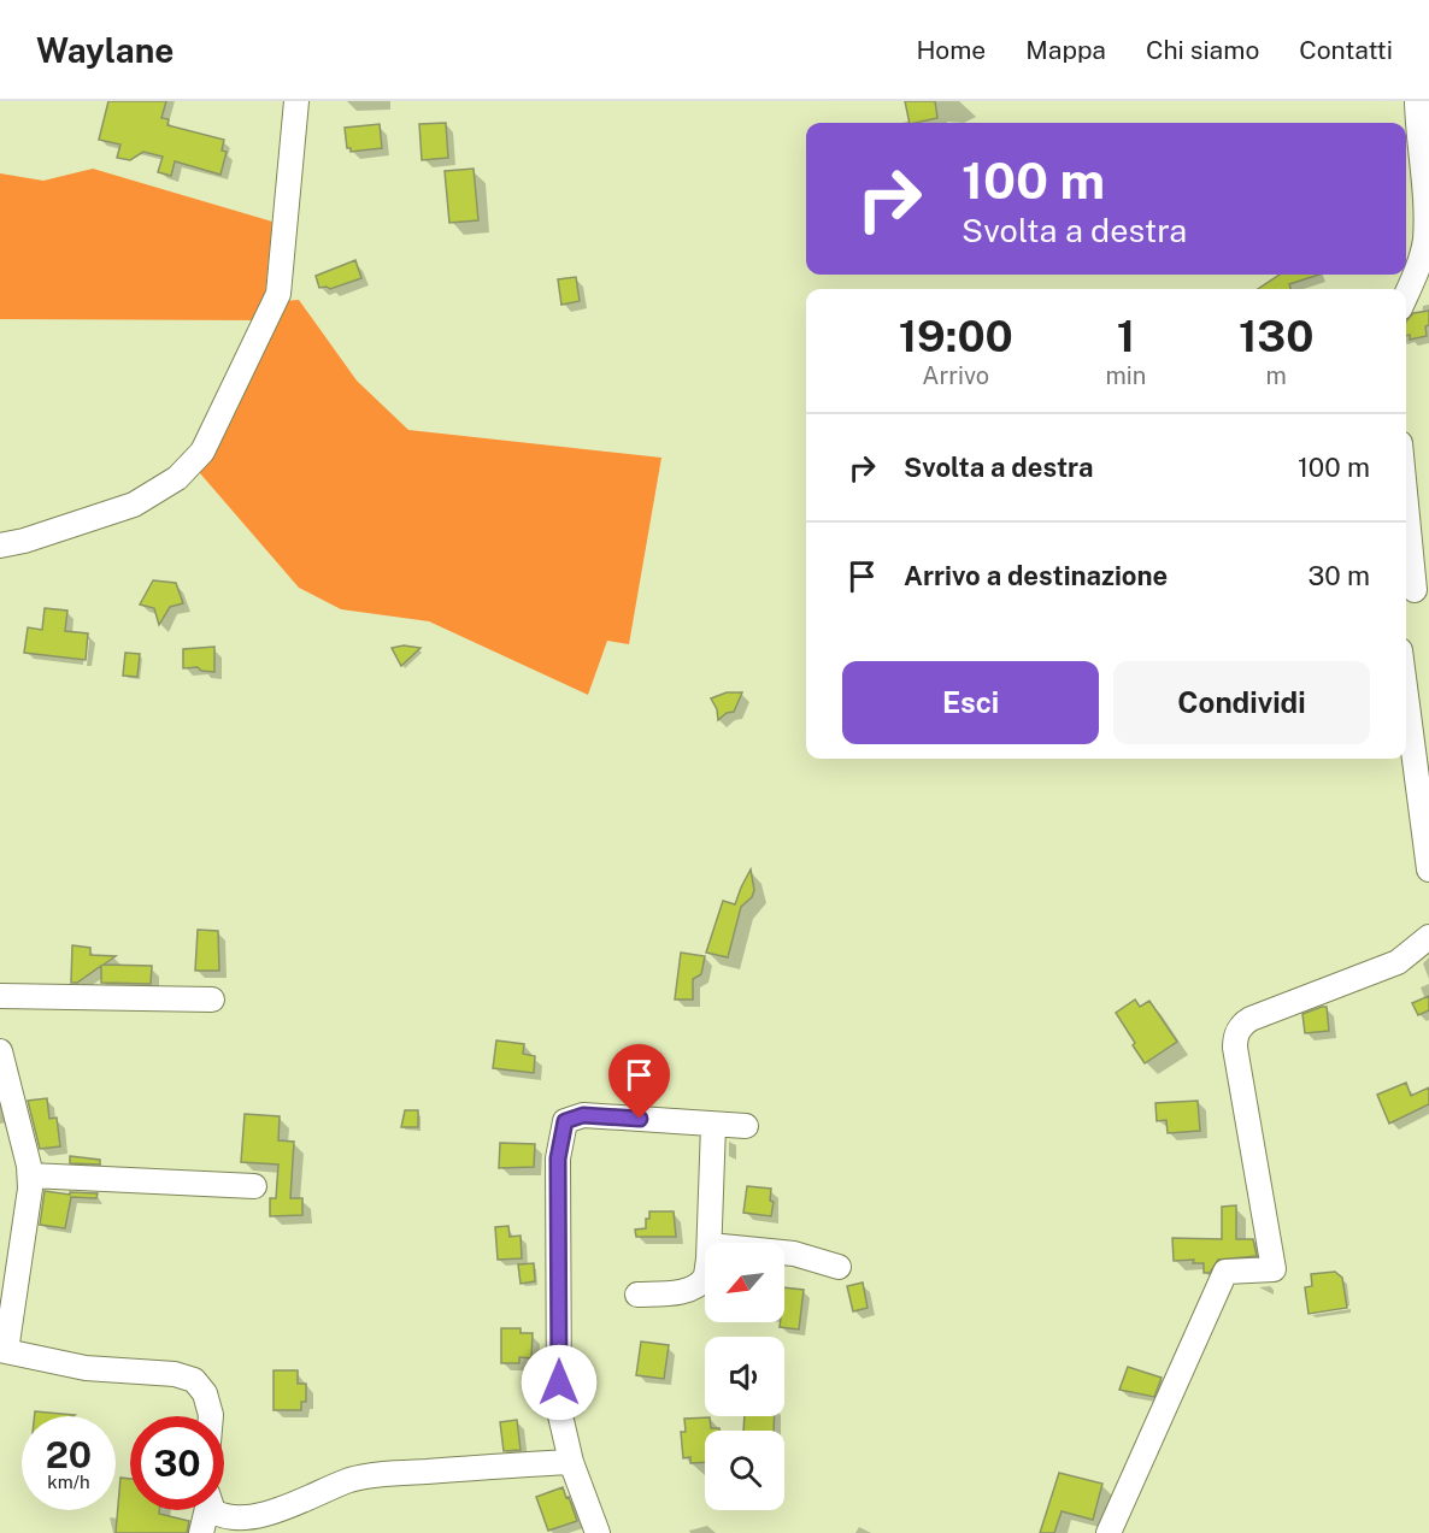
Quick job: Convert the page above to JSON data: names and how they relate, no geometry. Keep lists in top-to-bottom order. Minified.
{"north":"bottom left","page":{"header":"Waylane","nav":["Home","Mappa","Chi siamo","Contatti"],"turn":["100 m","Svolta a destra"],"eta":["19:00","Arrivo","1","min","130","m"],"list":[{"name":"Svolta a destra","value":"100 m"},{"name":"Arrivo a destinazione","value":"30 m"}],"buttons":["Esci","Condividi"],"speed":"20 km/h","limit":"30"}}
